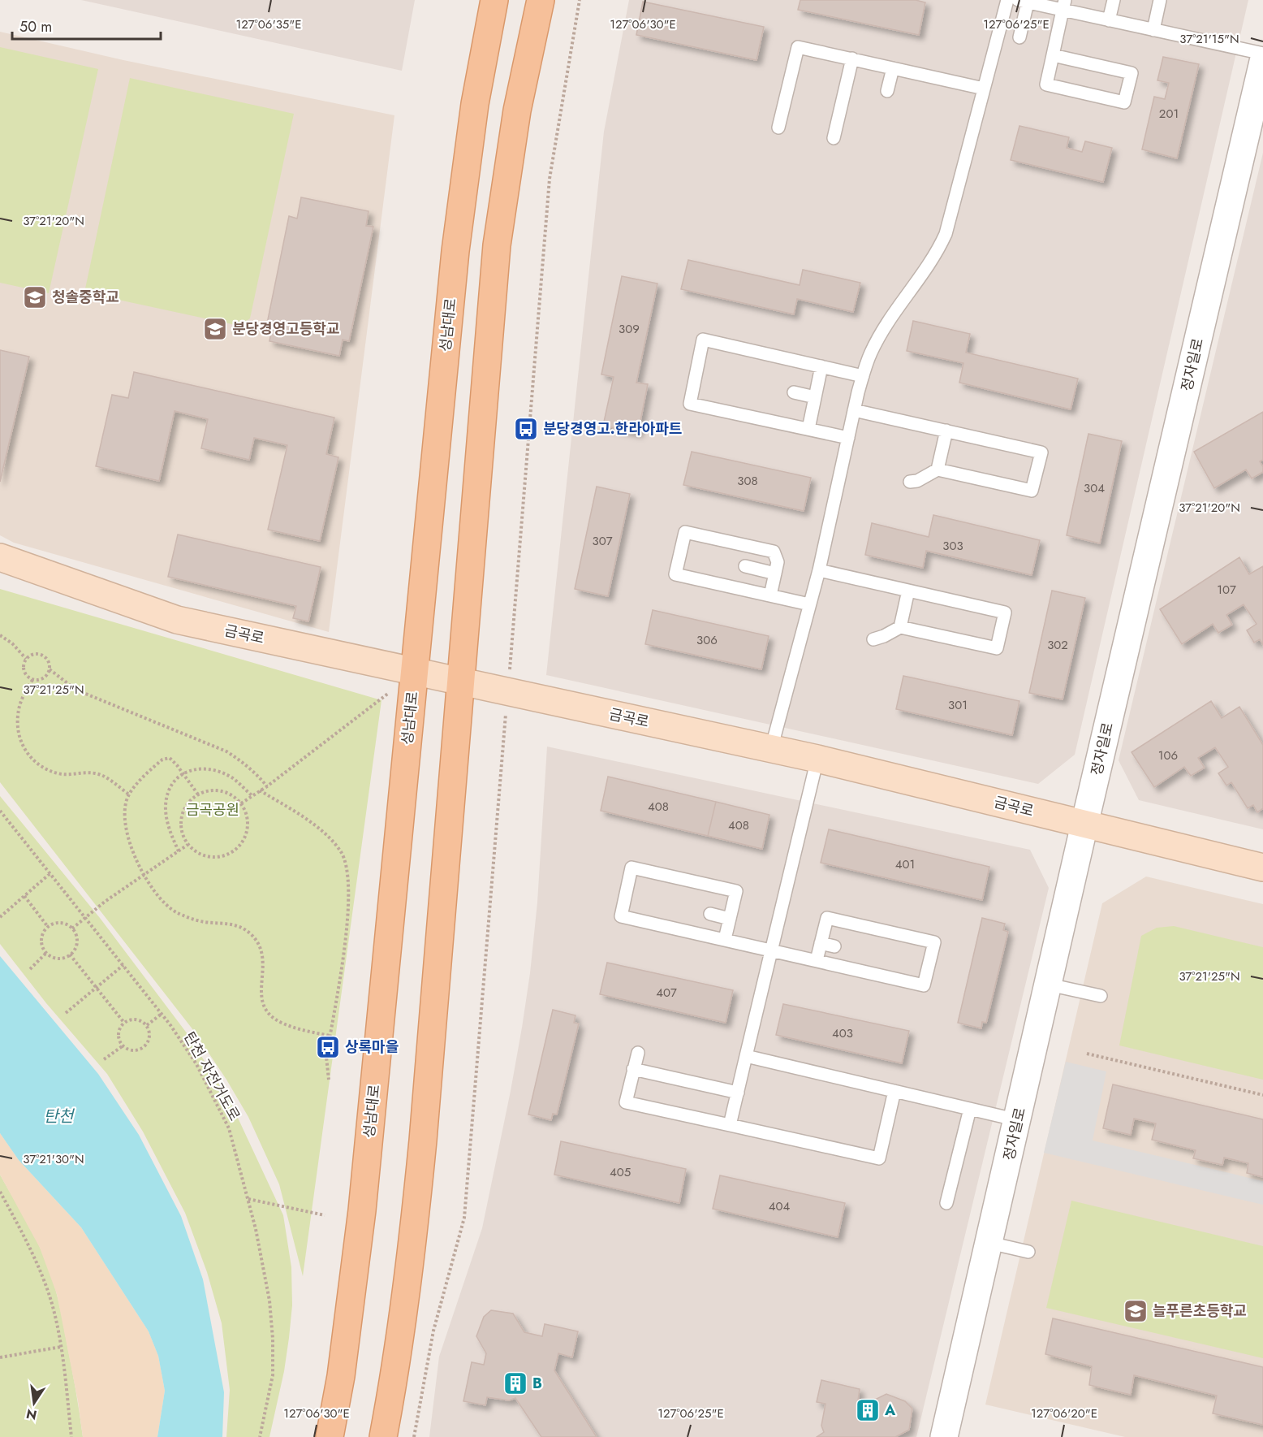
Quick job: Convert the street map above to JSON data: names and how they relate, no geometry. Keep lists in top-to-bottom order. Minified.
{"streets":{"main road":["성남대로","금곡로"],"street":["정자일로"],"path":["탄천 자전거도로"]},"crossings":[["성남대로","금곡로"],["정자일로","금곡로"]],"water":["탄천"],"parks":["금곡공원"],"places":{"school or university":["청솔중학교","분당경영고등학교","늘푸른초등학교"],"bus stop":["분당경영고.한라아파트","상록마을"],"building":["B","A"]},"house_numbers":["201","309","308","304","307","303","107","306","302","301","106","408","408","401","407","403","405","404"],"scale_bar":"50 m","north":"bottom","coordinates":["127°06'35\"E","127°06'30\"E","127°06'25\"E","37°21'15\"N","37°21'20\"N","37°21'25\"N","37°21'30\"N","127°06'20\"E"]}
